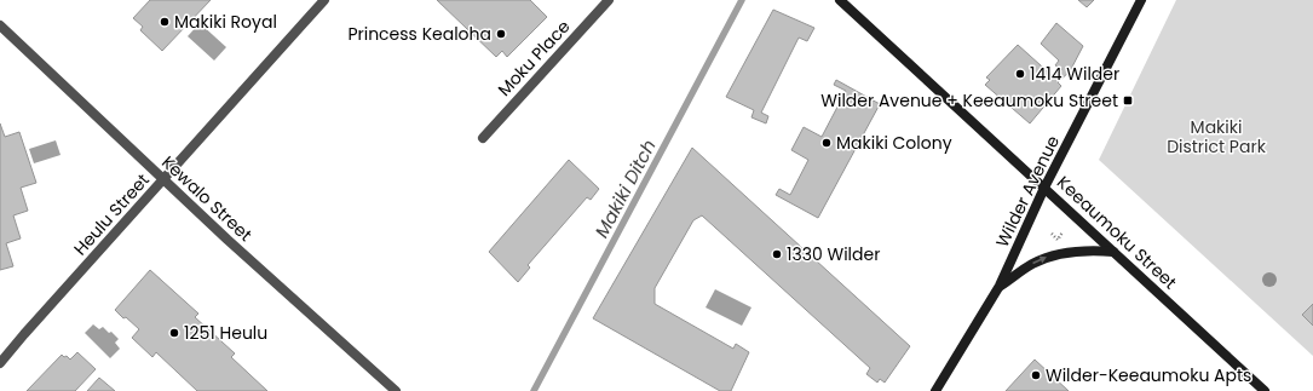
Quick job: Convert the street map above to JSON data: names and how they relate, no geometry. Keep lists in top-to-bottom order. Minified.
{"streets":{"main road":["Wilder Avenue","Keeaumoku Street"],"street":["Moku Place","Kewalo Street","Heulu Street"]},"crossings":[["Wilder Avenue","Keeaumoku Street"],["Kewalo Street","Heulu Street"]],"water":["Makiki Ditch"],"parks":["Makiki District Park"],"places":{"other":["Makiki Royal","Princess Kealoha","1414 Wilder","Makiki Colony","1330 Wilder","1251 Heulu","Wilder-Keeaumoku Apts"],"transit":["Wilder Avenue + Keeaumoku Street"]}}
